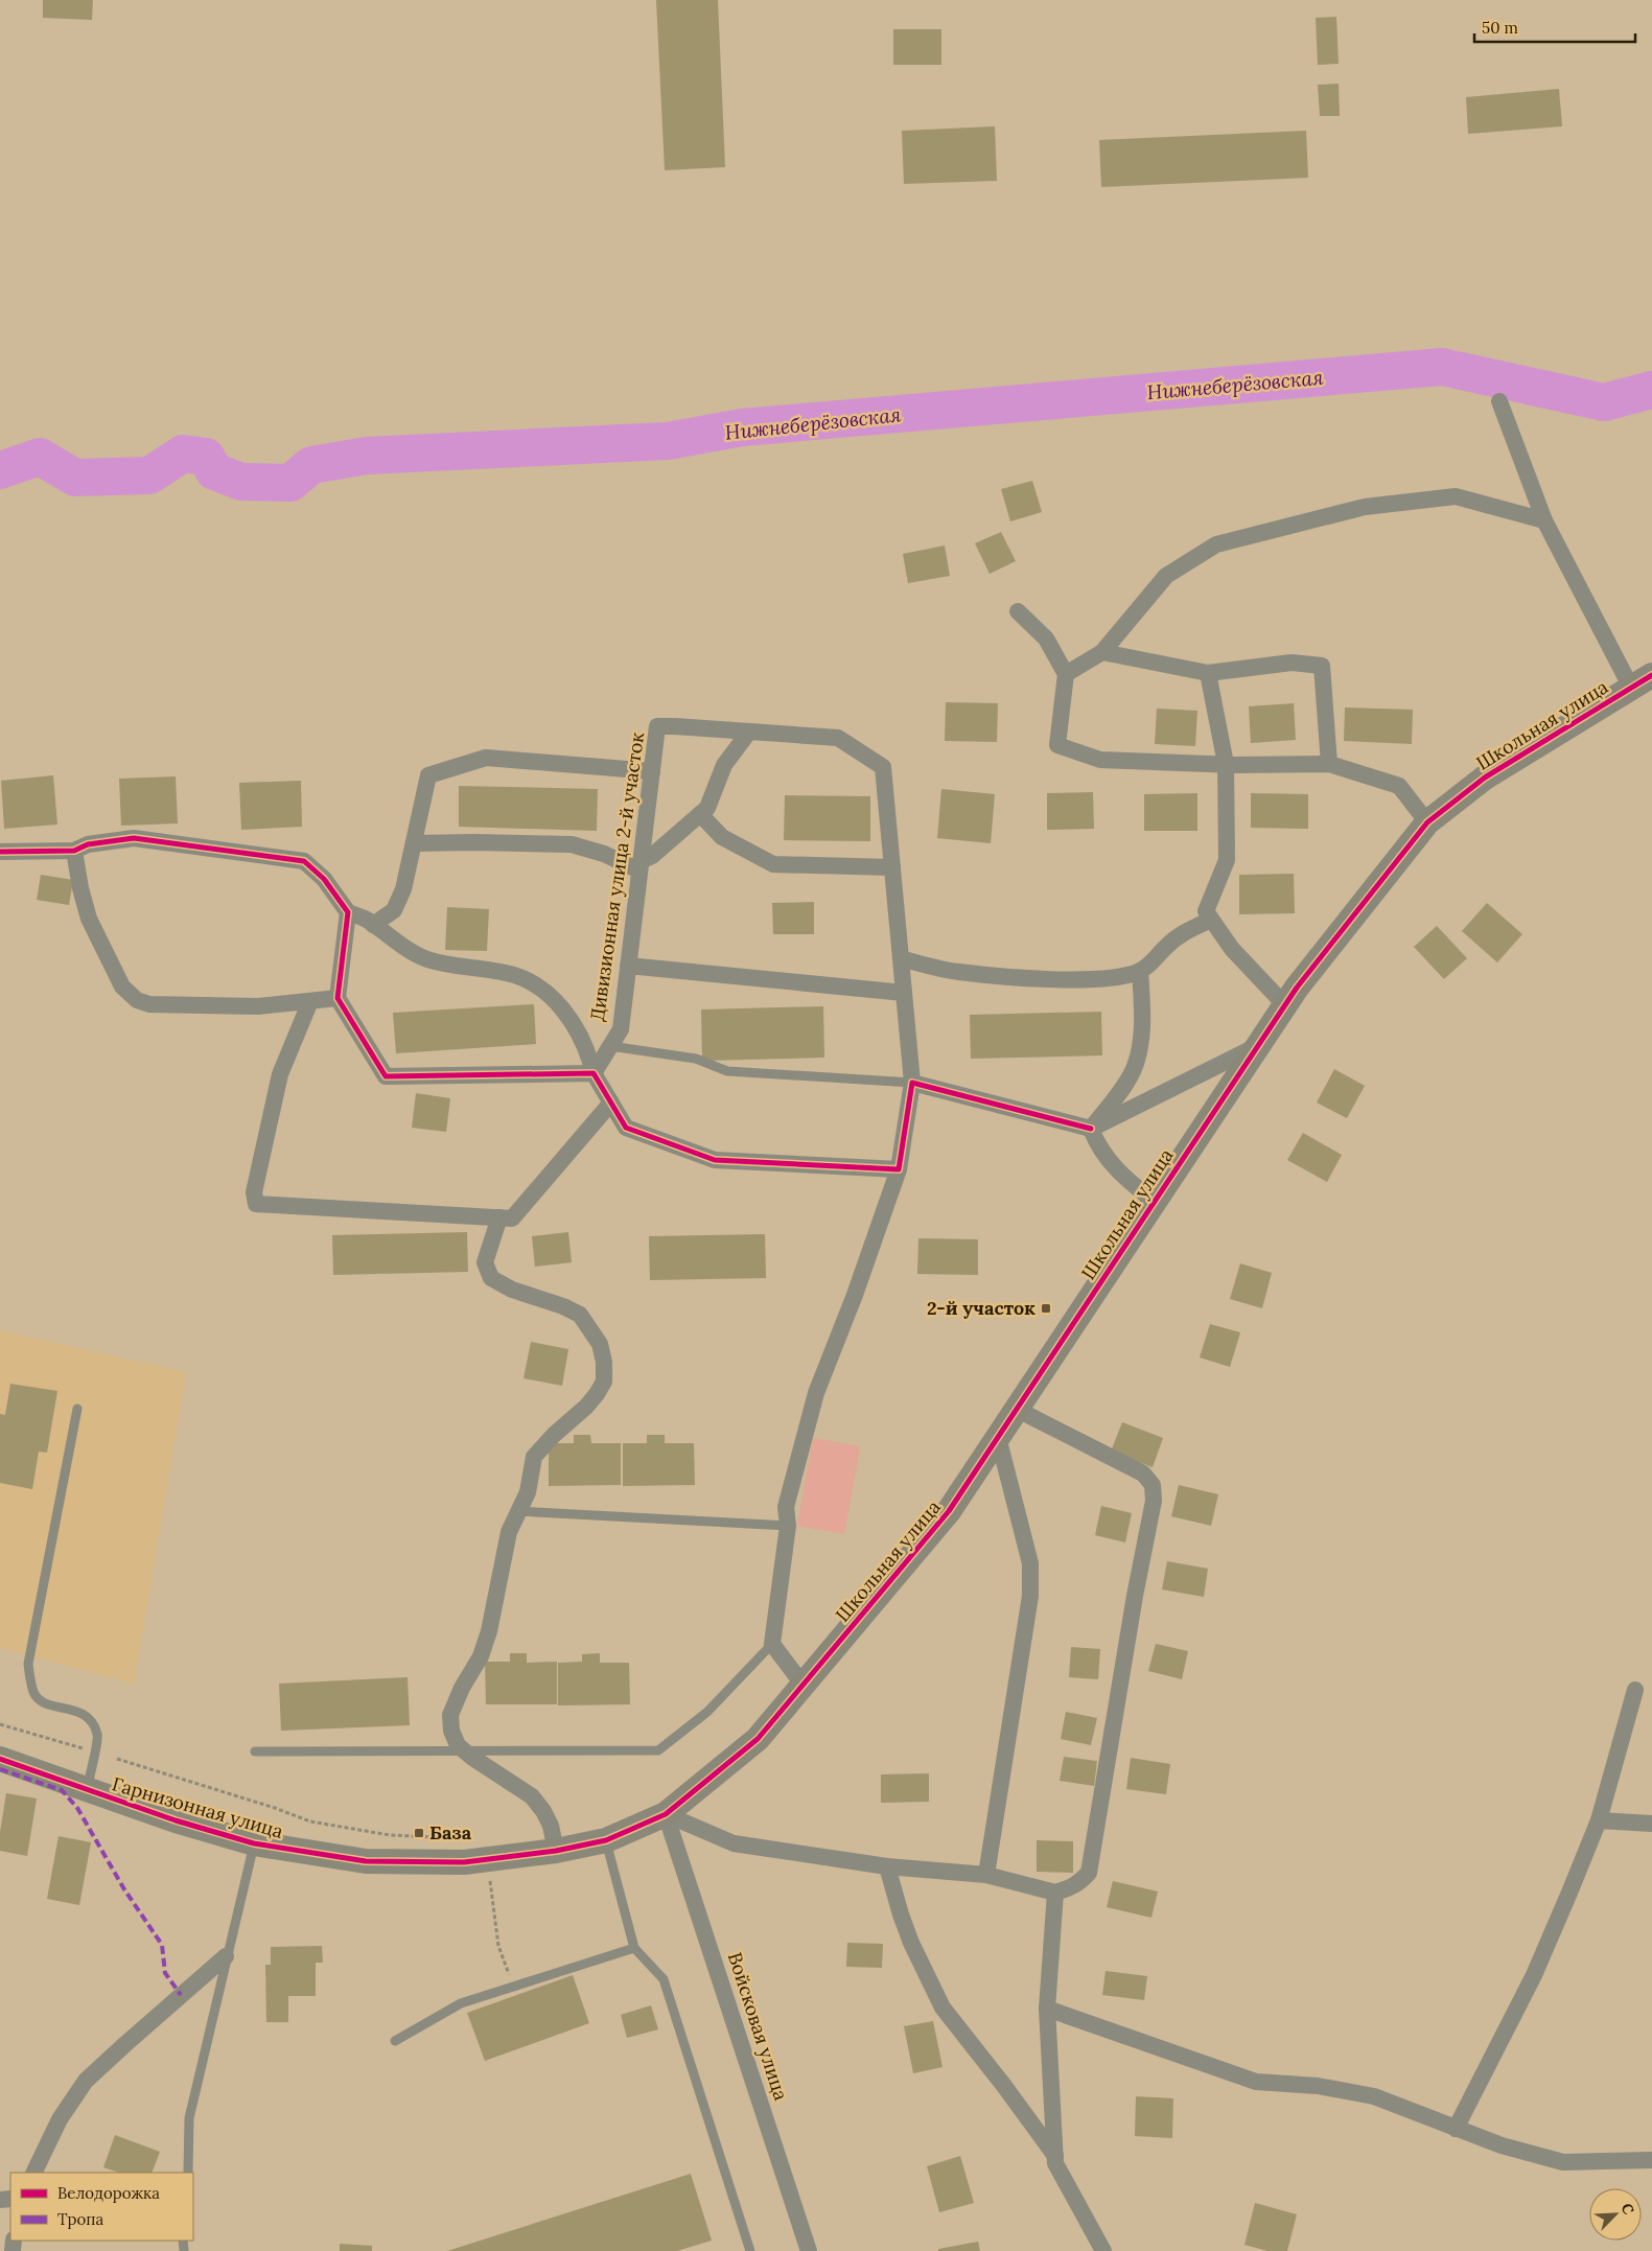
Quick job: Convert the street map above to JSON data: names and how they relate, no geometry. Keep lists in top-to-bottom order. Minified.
{"streets":{"street":["Школьная улица","Дивизионная улица 2-й участок","Гарнизонная улица","Войсковая улица"]},"crossings":[["Школьная улица","Гарнизонная улица"],["Школьная улица","Войсковая улица"],["Гарнизонная улица","Войсковая улица"]],"water":["Нижнеберёзовская"],"places":{"transit":["2-й участок","База"]},"legend":["Велодорожка","Тропа"],"scale_bar":"50 m","north":"top right"}
